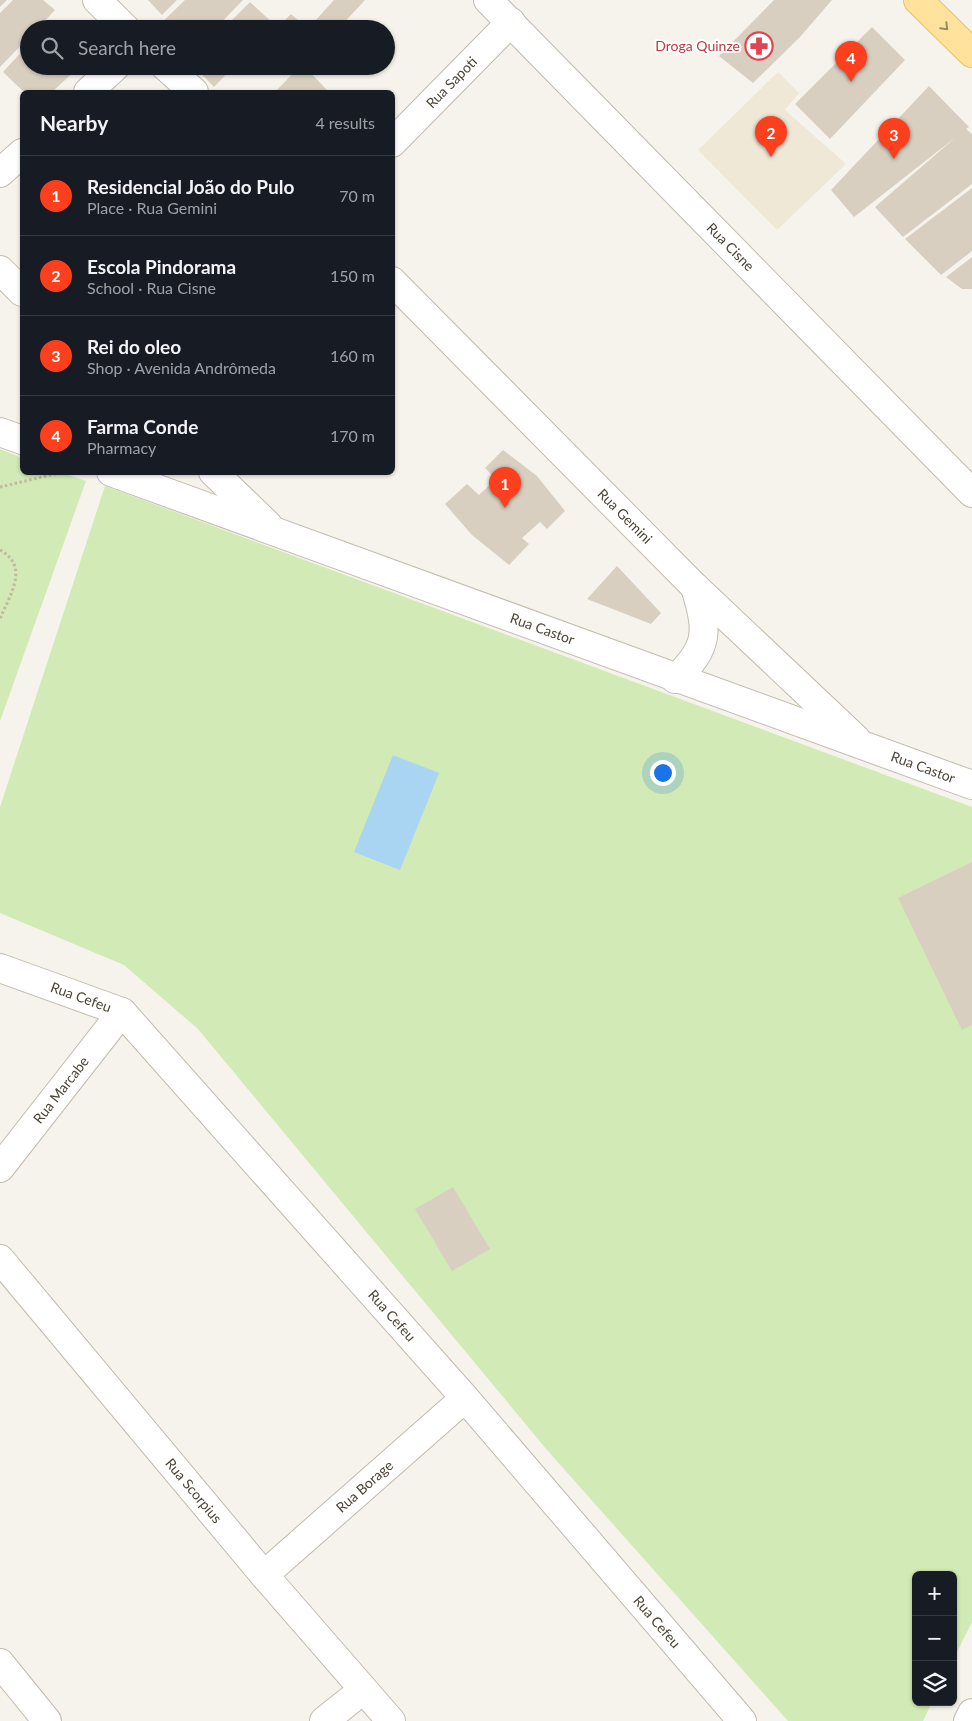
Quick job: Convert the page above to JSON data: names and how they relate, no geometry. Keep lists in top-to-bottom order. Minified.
{"streets":{"street":["Rua Sapoti","Rua Cisne","Rua Gemini","Rua Castor","Rua Cefeu","Rua Marcabe","Rua Borage","Rua Scorpius"]},"crossings":[["Rua Sapoti","Rua Cisne"],["Rua Gemini","Rua Castor"],["Rua Cefeu","Rua Marcabe"],["Rua Cefeu","Rua Borage"],["Rua Borage","Rua Scorpius"]],"places":{"pharmacy":["Droga Quinze"]},"page":{"search":"Search here","pins":["4","2","3","1"],"heading":["Nearby","4 results"],"list":[{"mark":"1","name":"Residencial João do Pulo","note":"Place · Rua Gemini","value":"70 m"},{"mark":"2","name":"Escola Pindorama","note":"School · Rua Cisne","value":"150 m"},{"mark":"3","name":"Rei do oleo","note":"Shop · Avenida Andrômeda","value":"160 m"},{"mark":"4","name":"Farma Conde","note":"Pharmacy","value":"170 m"}],"map_buttons":["+","−"]}}
